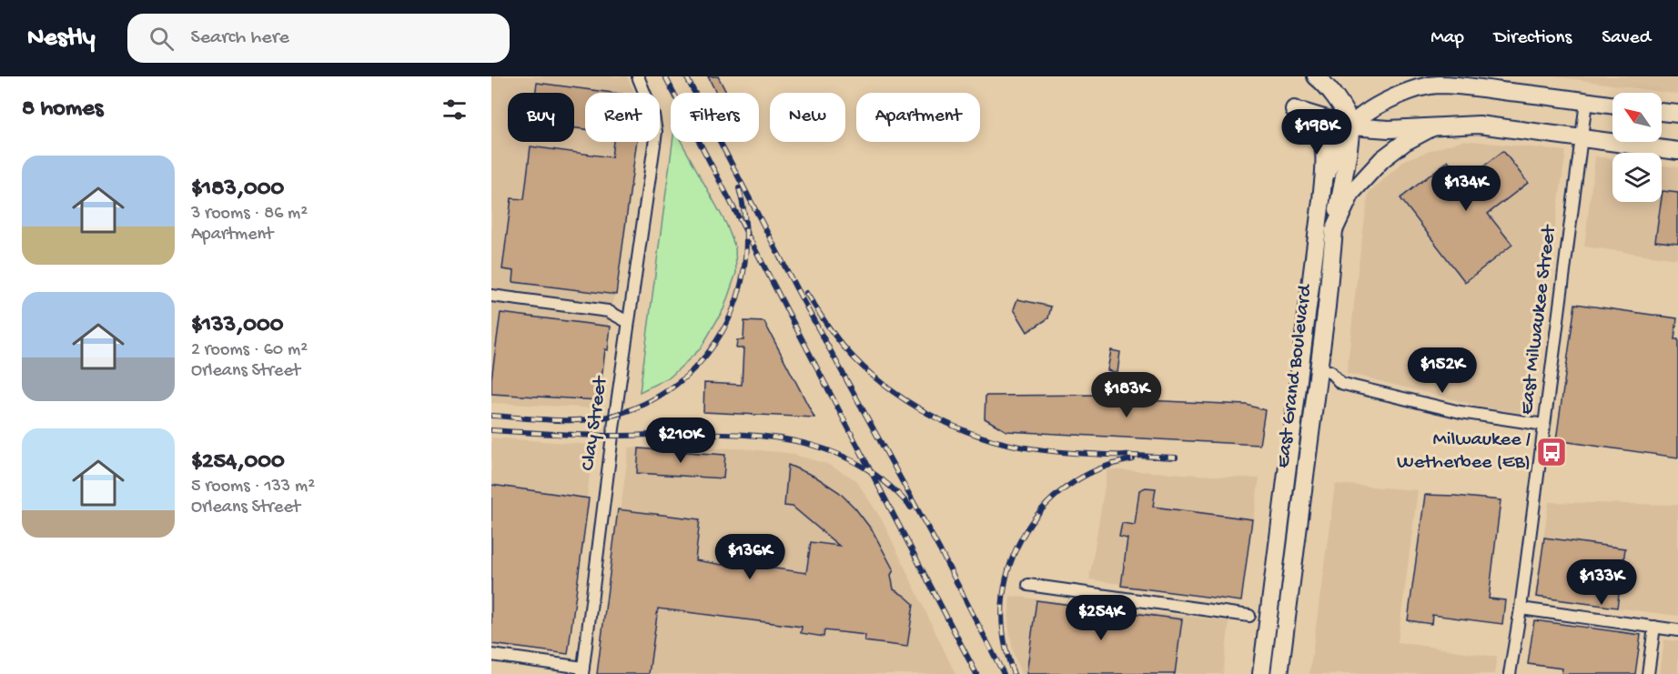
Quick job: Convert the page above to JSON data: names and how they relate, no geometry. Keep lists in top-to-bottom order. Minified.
{"streets":{"main road":["East Grand Boulevard"],"street":["East Milwaukee Street","Clay Street"]},"places":{"bus stop":["Milwaukee / Wetherbee (EB)"]},"north":"top left","page":{"header":"Nestly","search":"Search here","nav":["Map","Directions","Saved"],"heading":"8 homes","chip":["Buy","Rent","Filters","New","Apartment"],"price":["$198K","$134K","$152K","$183K","$210K","$136K","$133K","$254K"],"list":[{"name":"$183,000","note":"3 rooms · 86 m² · Apartment"},{"name":"$133,000","note":"2 rooms · 60 m² · Orleans Street"},{"name":"$254,000","note":"5 rooms · 133 m² · Orleans Street"}]}}
